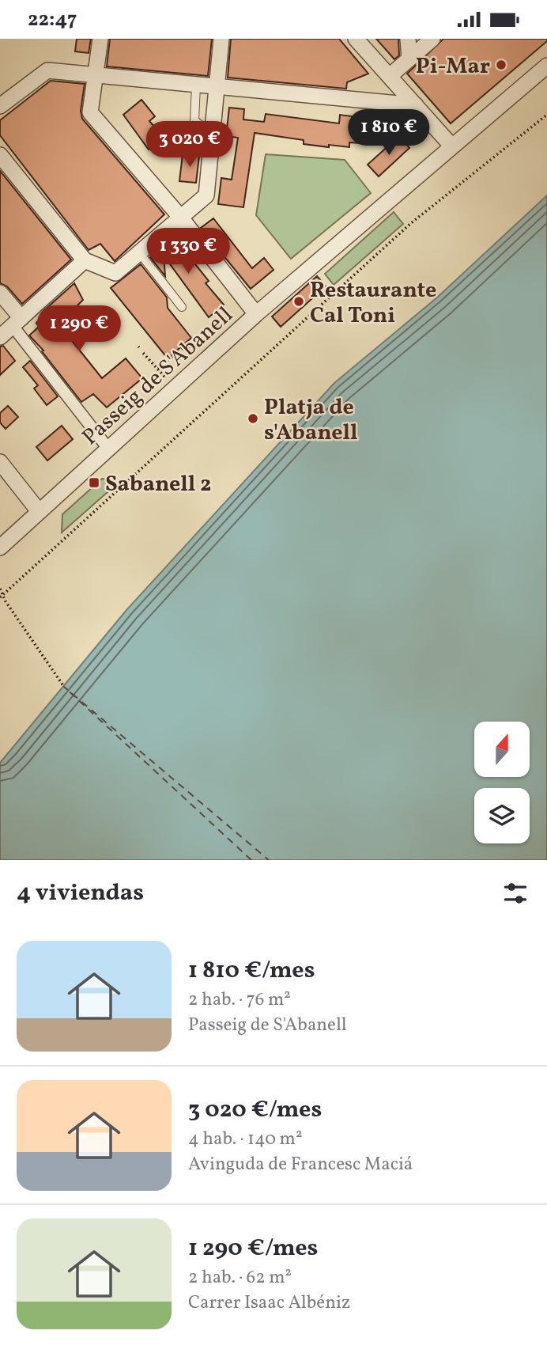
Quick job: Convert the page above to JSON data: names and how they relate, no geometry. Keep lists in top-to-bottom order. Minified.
{"streets":{"street":["Passeig de S'Abanell"]},"places":{"other":["Pi-Mar","Restaurante Cal Toni","Platja de s'Abanell"],"transit":["Sabanell 2"]},"north":"top","page":{"status":"22:47","price":["1 810 €","3 020 €","1 330 €","1 290 €"],"heading":"4 viviendas","list":[{"name":"1 810 €/mes","note":"2 hab. · 76 m² · Passeig de S'Abanell"},{"name":"3 020 €/mes","note":"4 hab. · 140 m² · Avinguda de Francesc Maciá"},{"name":"1 290 €/mes","note":"2 hab. · 62 m² · Carrer Isaac Albéniz"}]}}
